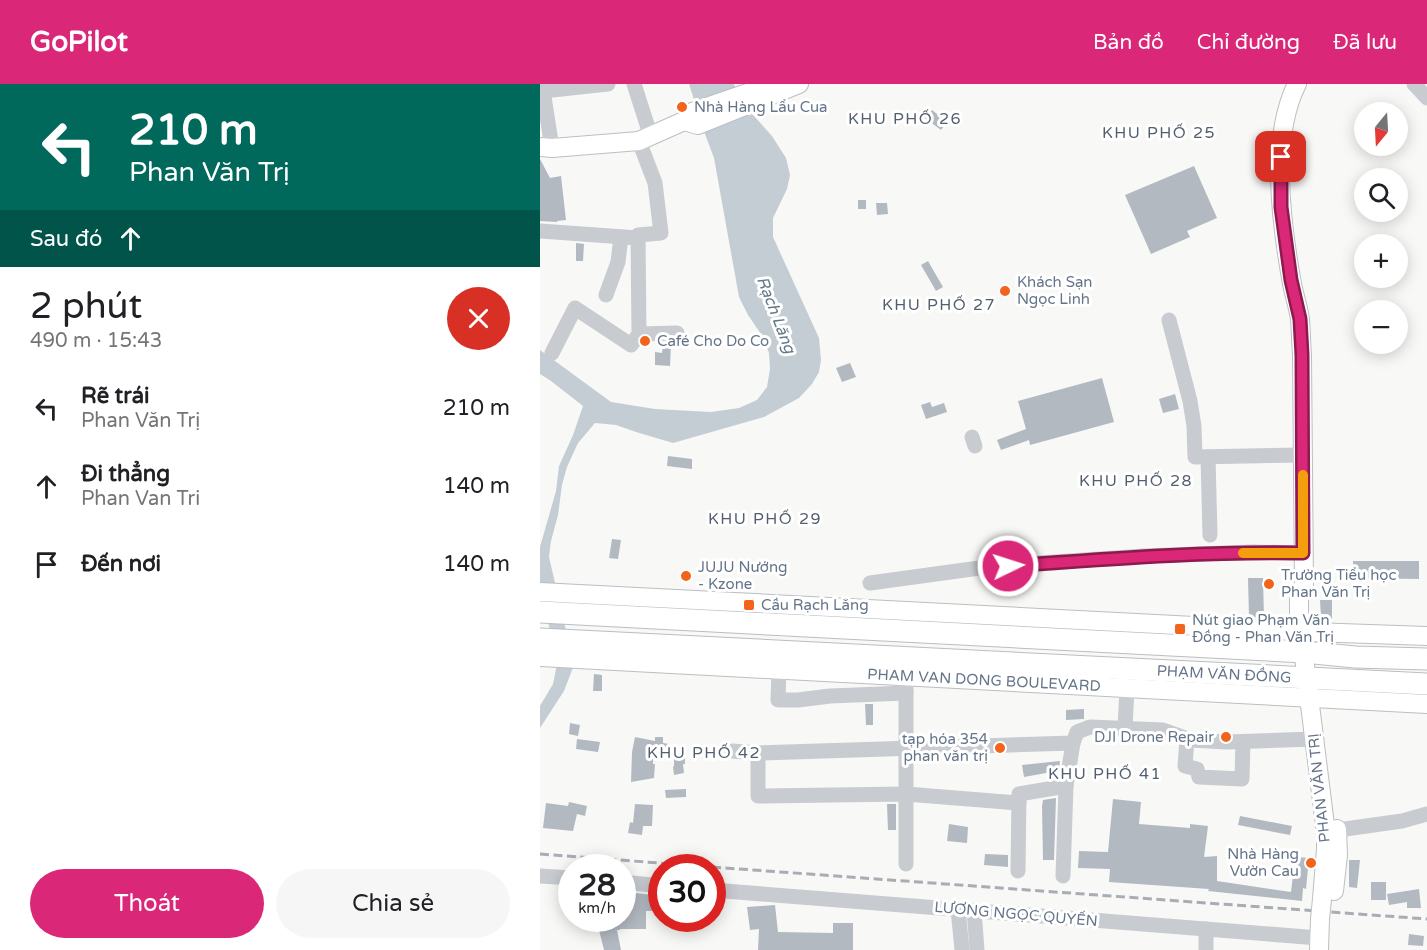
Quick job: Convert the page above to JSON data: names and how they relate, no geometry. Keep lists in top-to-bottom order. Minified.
{"streets":{"highway":["PHẠM VĂN ĐỒNG","PHAM VAN DONG BOULEVARD"],"main road":["PHAN VĂN TRỊ"],"street":["LƯƠNG NGỌC QUYẾN"]},"crossings":[["PHẠM VĂN ĐỒNG","PHAM VAN DONG BOULEVARD"],["PHẠM VĂN ĐỒNG","PHAN VĂN TRỊ"],["PHAN VĂN TRỊ","LƯƠNG NGỌC QUYẾN"]],"districts":["KHU PHỐ 26","KHU PHỐ 25","KHU PHỐ 27","KHU PHỐ 28","KHU PHỐ 29","KHU PHỐ 42","KHU PHỐ 41"],"water":["Rạch Lăng"],"places":{"other":["Nhà Hàng Lẩu Cua","Khách Sạn Ngọc Linh","Café Cho Do Co","JUJU Nướng - Kzone","Trường Tiểu học Phan Văn Trị","DJI Drone Repair","tạp hóa 354 phan văn trị","Nhà Hàng Vườn Cau"],"transit":["Cầu Rạch Lăng","Nút giao Phạm Văn Đồng - Phan Văn Trị"]},"north":"bottom","page":{"header":"GoPilot","nav":["Bản đồ","Chỉ đường","Đã lưu"],"turn":["210 m","Phan Văn Trị"],"map_buttons":["+","−"],"then":"Sau đó","heading":["2 phút","490 m · 15:43"],"list":[{"name":"Rẽ trái","note":"Phan Văn Trị","value":"210 m"},{"name":"Đi thẳng","note":"Phan Van Tri","value":"140 m"},{"name":"Đến nơi","value":"140 m"}],"speed":"28 km/h","limit":"30","buttons":["Thoát","Chia sẻ"]}}
